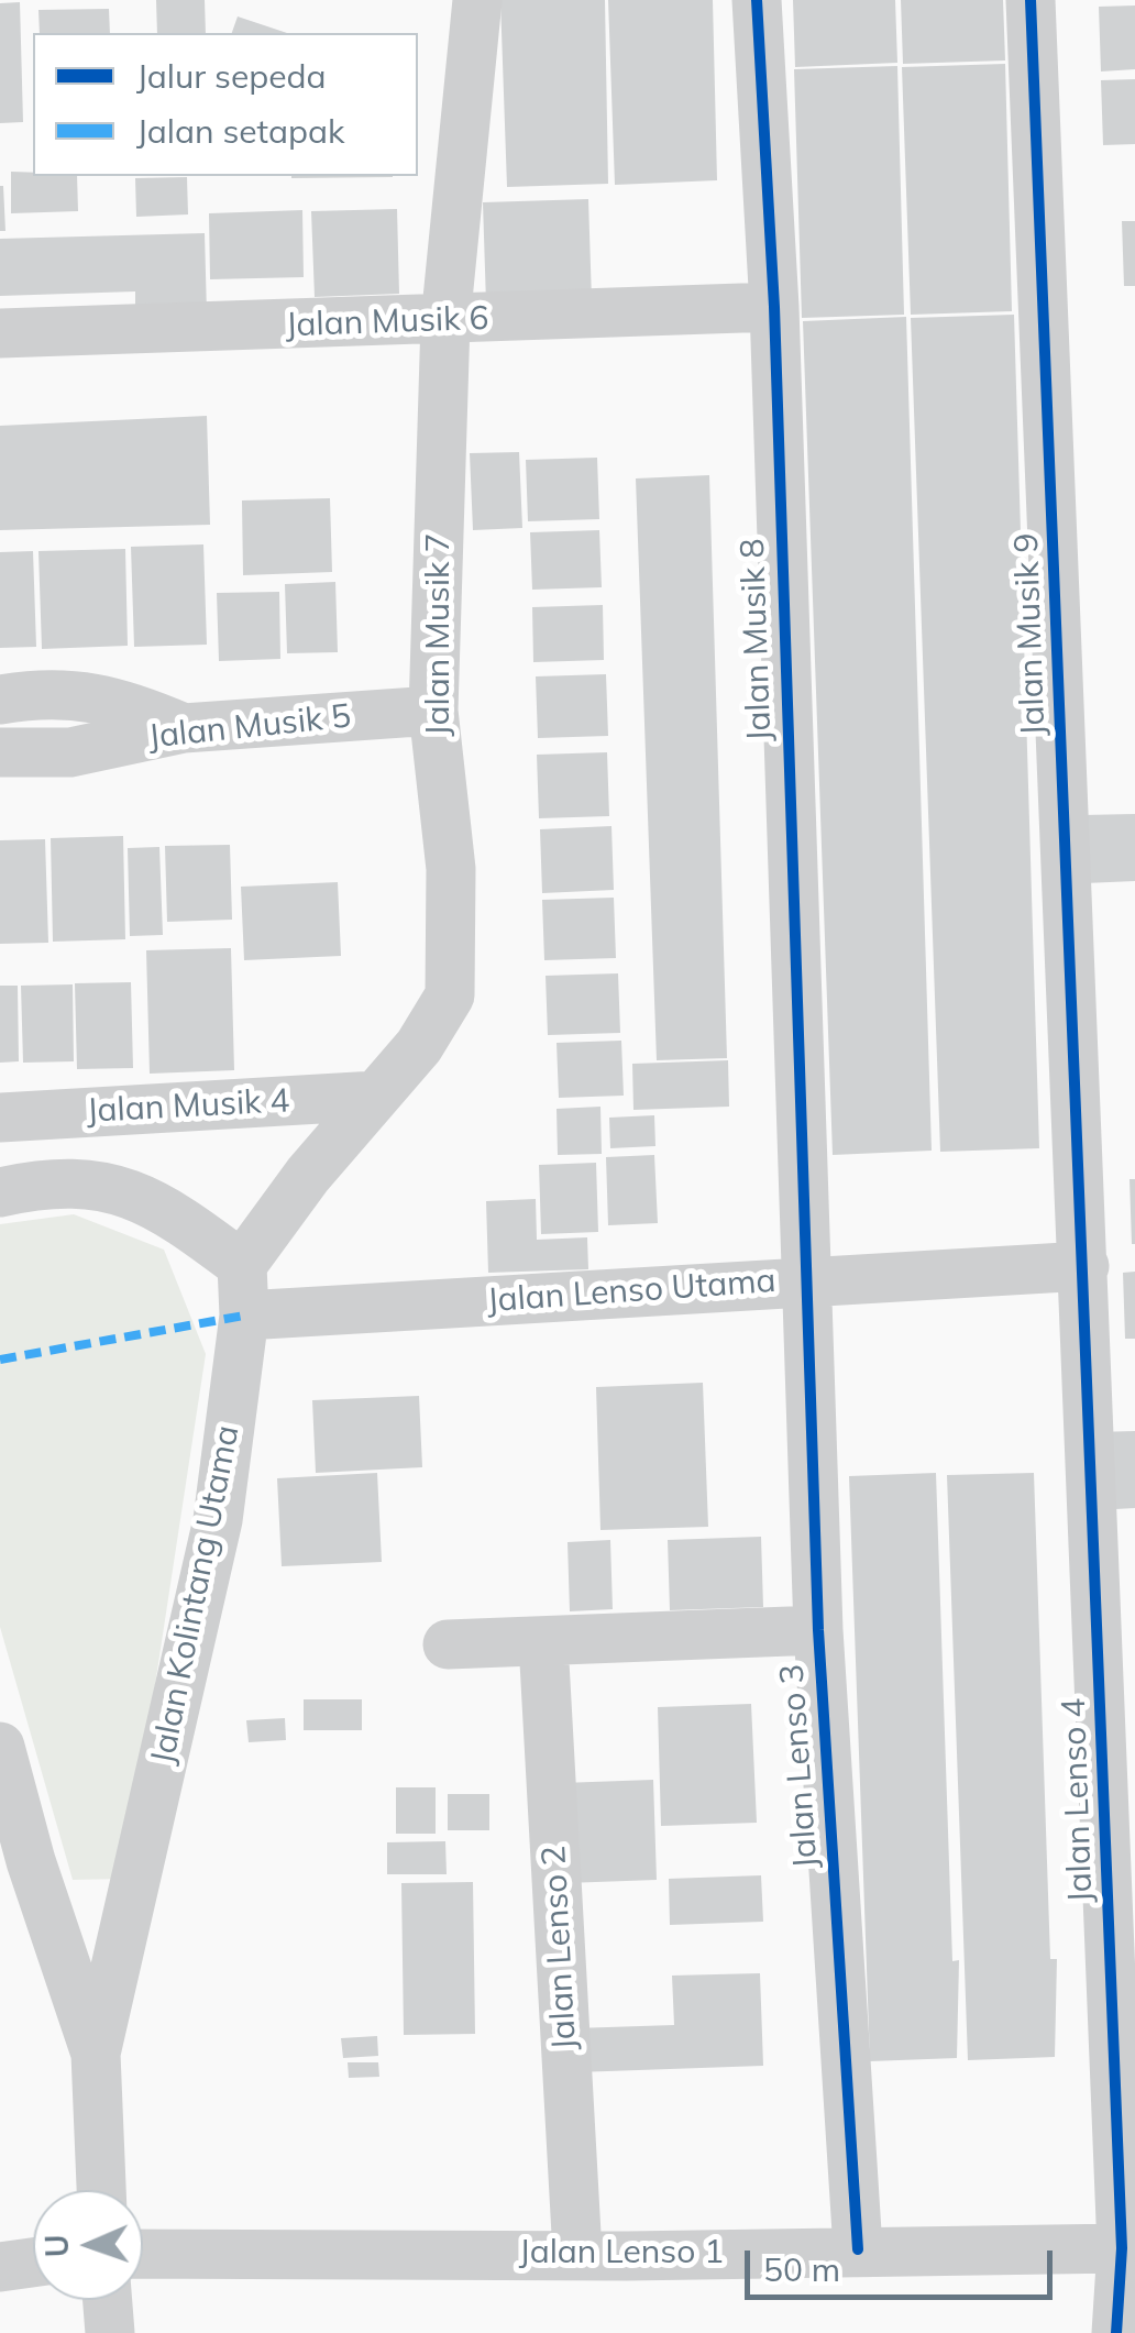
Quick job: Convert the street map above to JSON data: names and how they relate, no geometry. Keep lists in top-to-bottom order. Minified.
{"streets":{"street":["Jalan Musik 6","Jalan Musik 7","Jalan Musik 9","Jalan Musik 8","Jalan Musik 5","Jalan Musik 4","Jalan Lenso Utama","Jalan Kolintang Utama","Jalan Lenso 3","Jalan Lenso 4","Jalan Lenso 2","Jalan Lenso 1"]},"crossings":[["Jalan Musik 6","Jalan Musik 7"],["Jalan Musik 6","Jalan Musik 8"],["Jalan Musik 7","Jalan Musik 5"],["Jalan Musik 7","Jalan Musik 4"],["Jalan Musik 7","Jalan Kolintang Utama"],["Jalan Musik 9","Jalan Lenso Utama"],["Jalan Musik 9","Jalan Lenso 4"],["Jalan Musik 8","Jalan Lenso Utama"],["Jalan Musik 8","Jalan Lenso 3"],["Jalan Lenso Utama","Jalan Kolintang Utama"],["Jalan Lenso Utama","Jalan Lenso 3"],["Jalan Lenso Utama","Jalan Lenso 4"],["Jalan Lenso 3","Jalan Lenso 1"],["Jalan Lenso 4","Jalan Lenso 1"],["Jalan Lenso 2","Jalan Lenso 1"]],"legend":["Jalur sepeda","Jalan setapak"],"scale_bar":"50 m","north":"left"}
